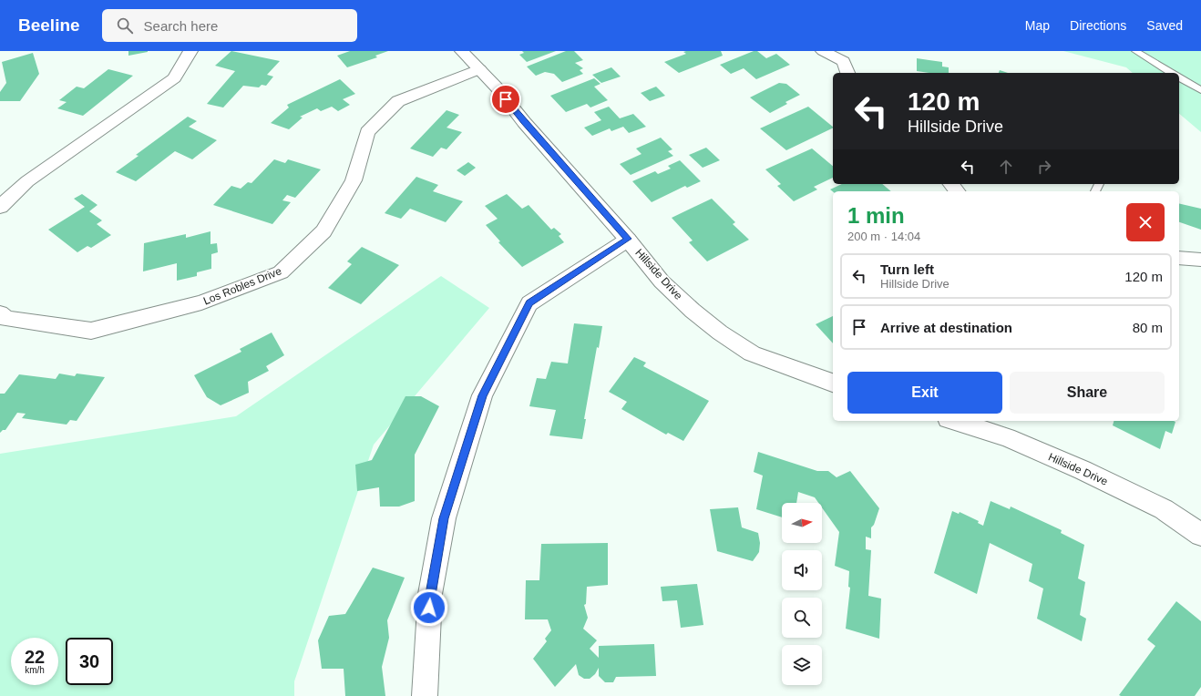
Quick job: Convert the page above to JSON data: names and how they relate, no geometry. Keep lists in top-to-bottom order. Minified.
{"streets":{"street":["Hillside Drive","Los Robles Drive"]},"crossings":[["Hillside Drive","Los Robles Drive"]],"north":"right","page":{"header":"Beeline","search":"Search here","nav":["Map","Directions","Saved"],"turn":["120 m","Hillside Drive"],"heading":["1 min","200 m · 14:04"],"list":[{"name":"Turn left","note":"Hillside Drive","value":"120 m"},{"name":"Arrive at destination","value":"80 m"}],"buttons":["Exit","Share"],"speed":"22 km/h","limit":"30"}}
